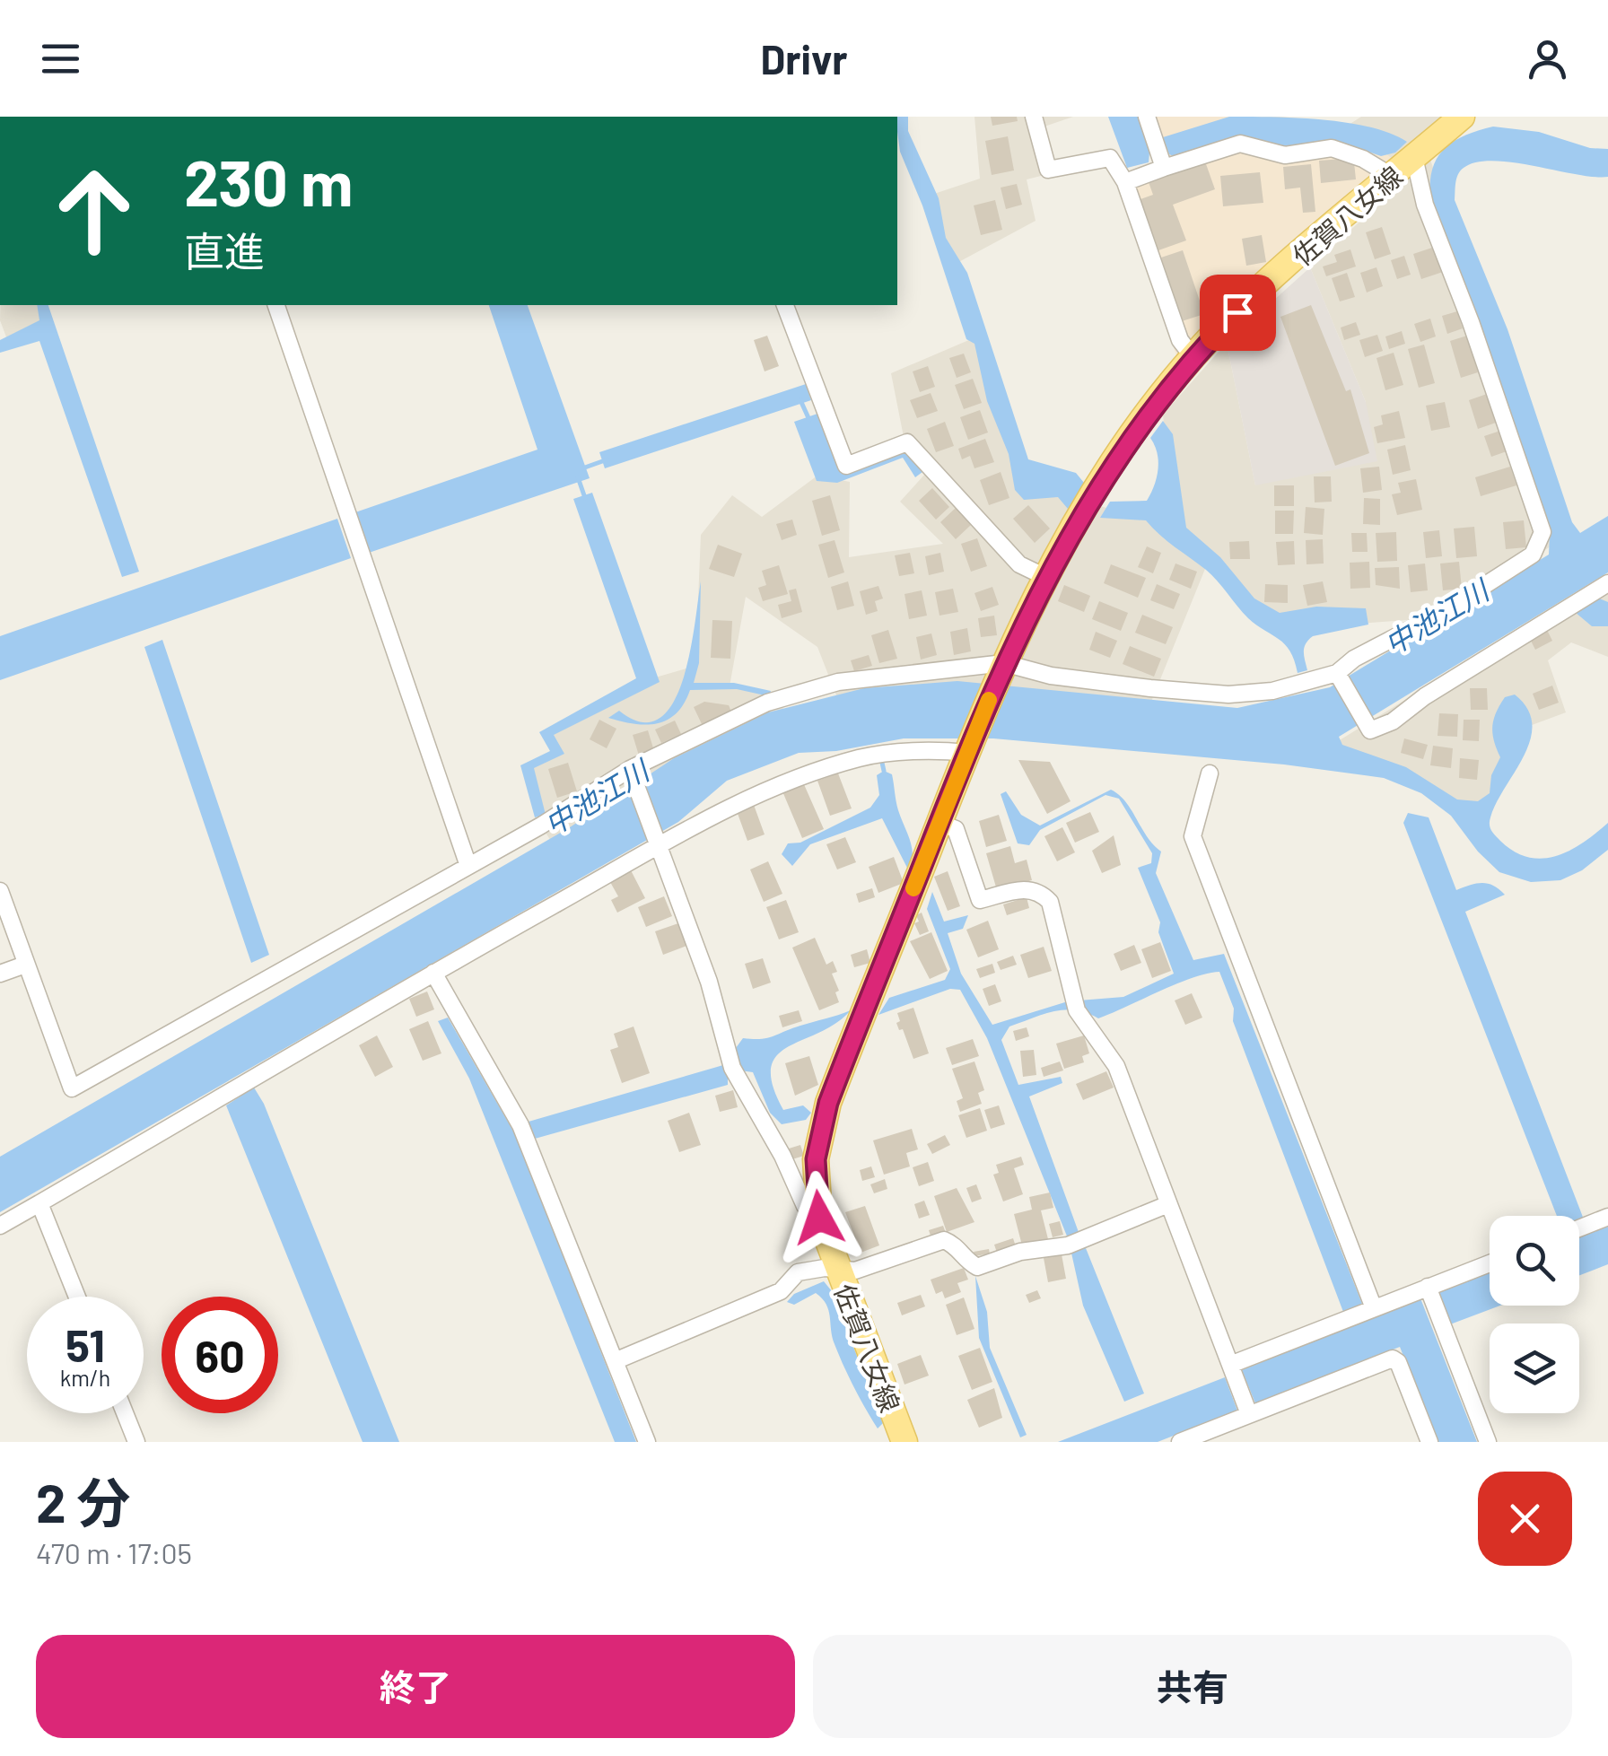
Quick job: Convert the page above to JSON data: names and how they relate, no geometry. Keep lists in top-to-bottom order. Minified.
{"streets":{"main road":["佐賀八女線"]},"water":["中池江川"],"page":{"header":"Drivr","turn":["230 m","直進"],"speed":"51 km/h","limit":"60","heading":["2 分","470 m · 17:05"],"buttons":["終了","共有"]}}
